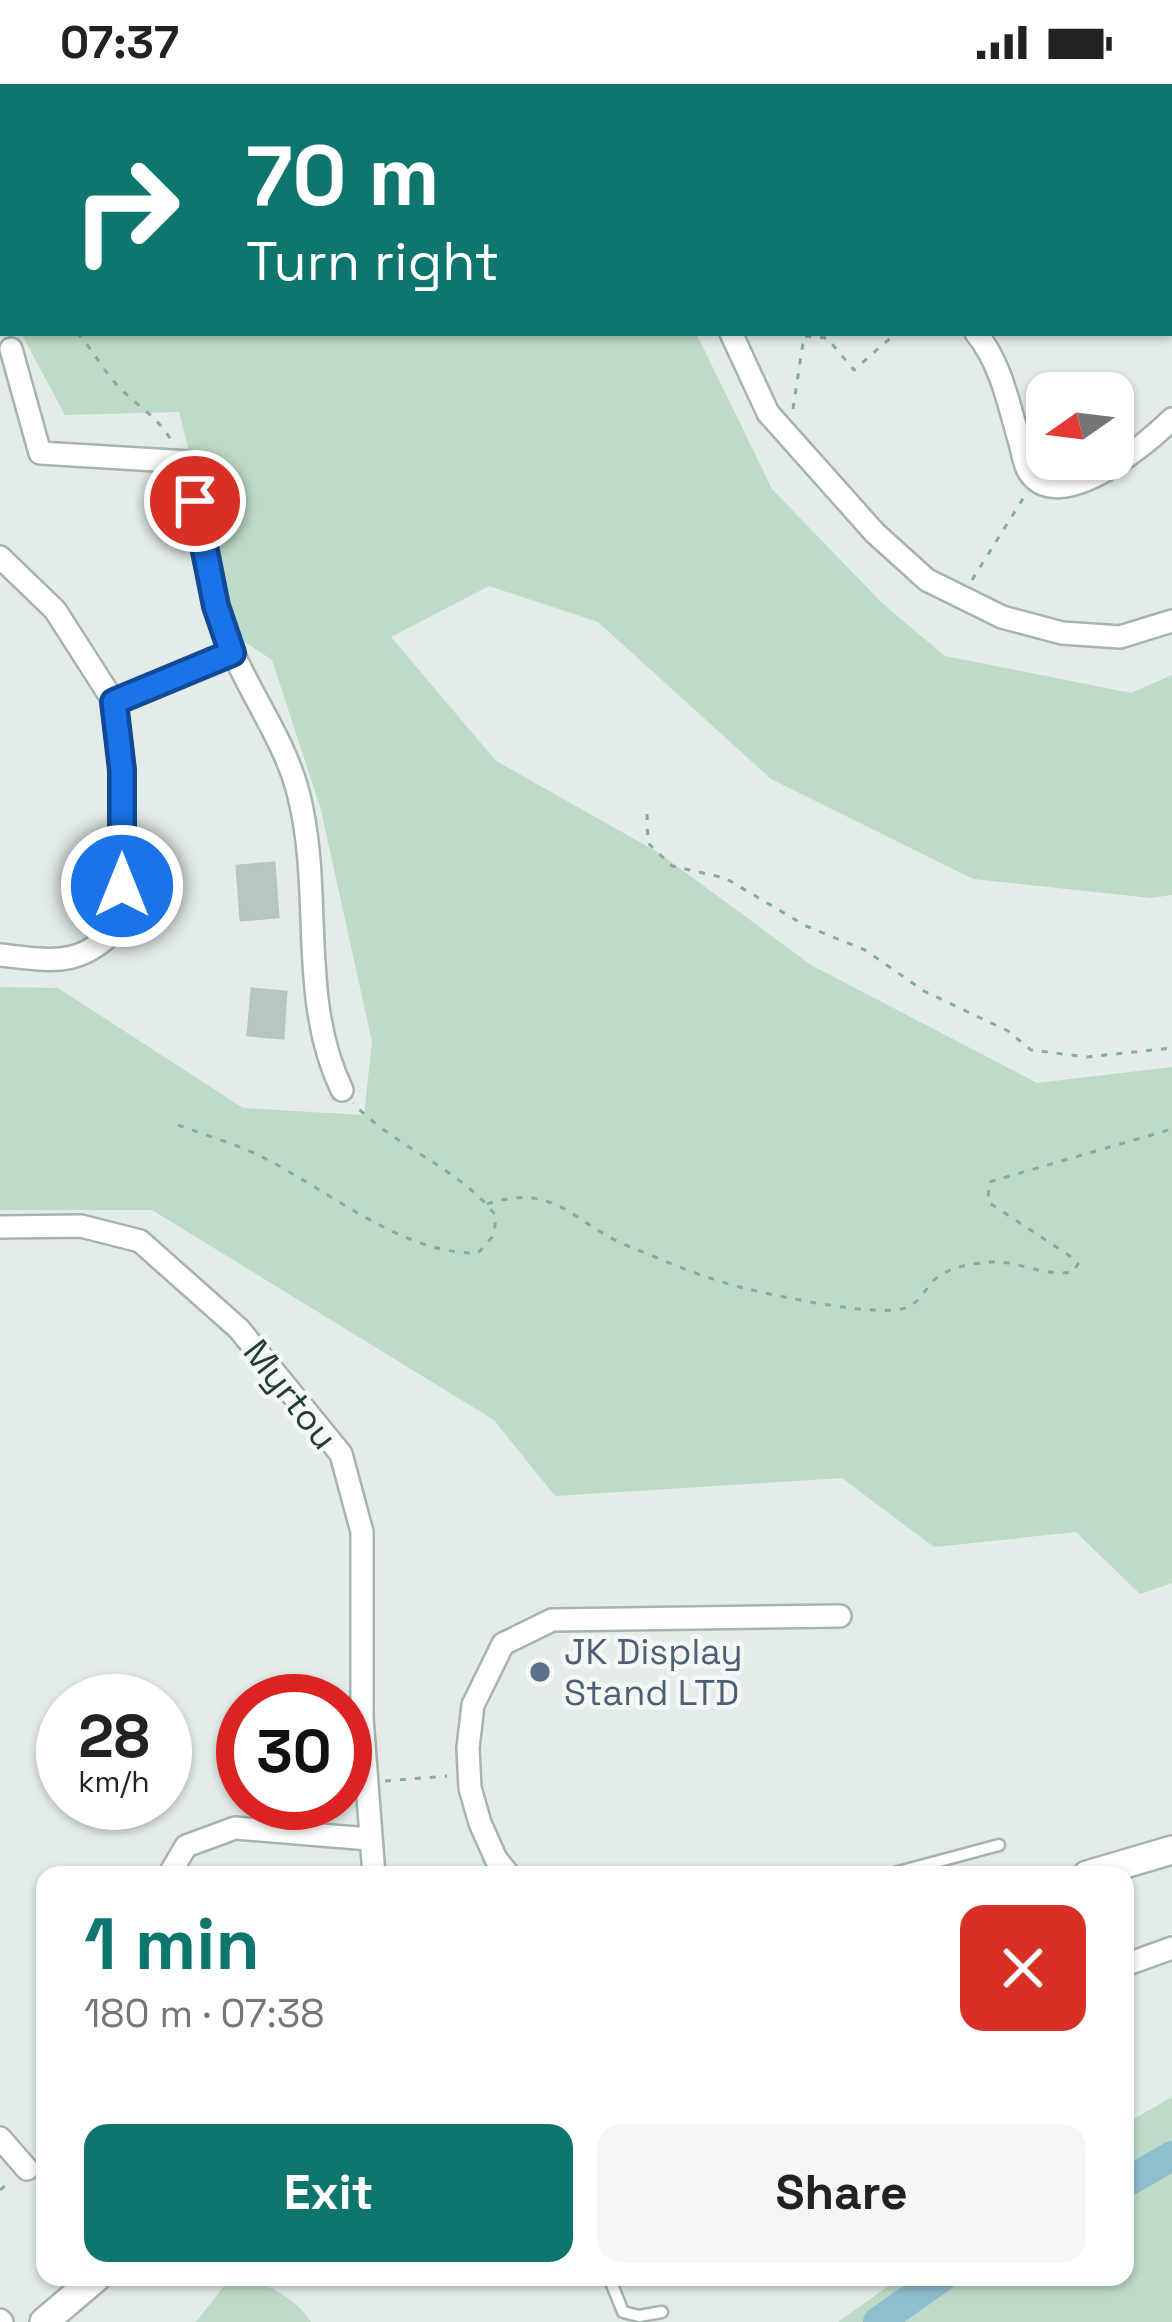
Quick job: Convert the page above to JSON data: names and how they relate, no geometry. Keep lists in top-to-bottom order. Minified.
{"streets":{"street":["Myrtou"]},"places":["JK Display Stand LTD"],"north":"left","page":{"status":"07:37","turn":["70 m","Turn right"],"speed":"28 km/h","limit":"30","heading":["1 min","180 m · 07:38"],"buttons":["Exit","Share"]}}
